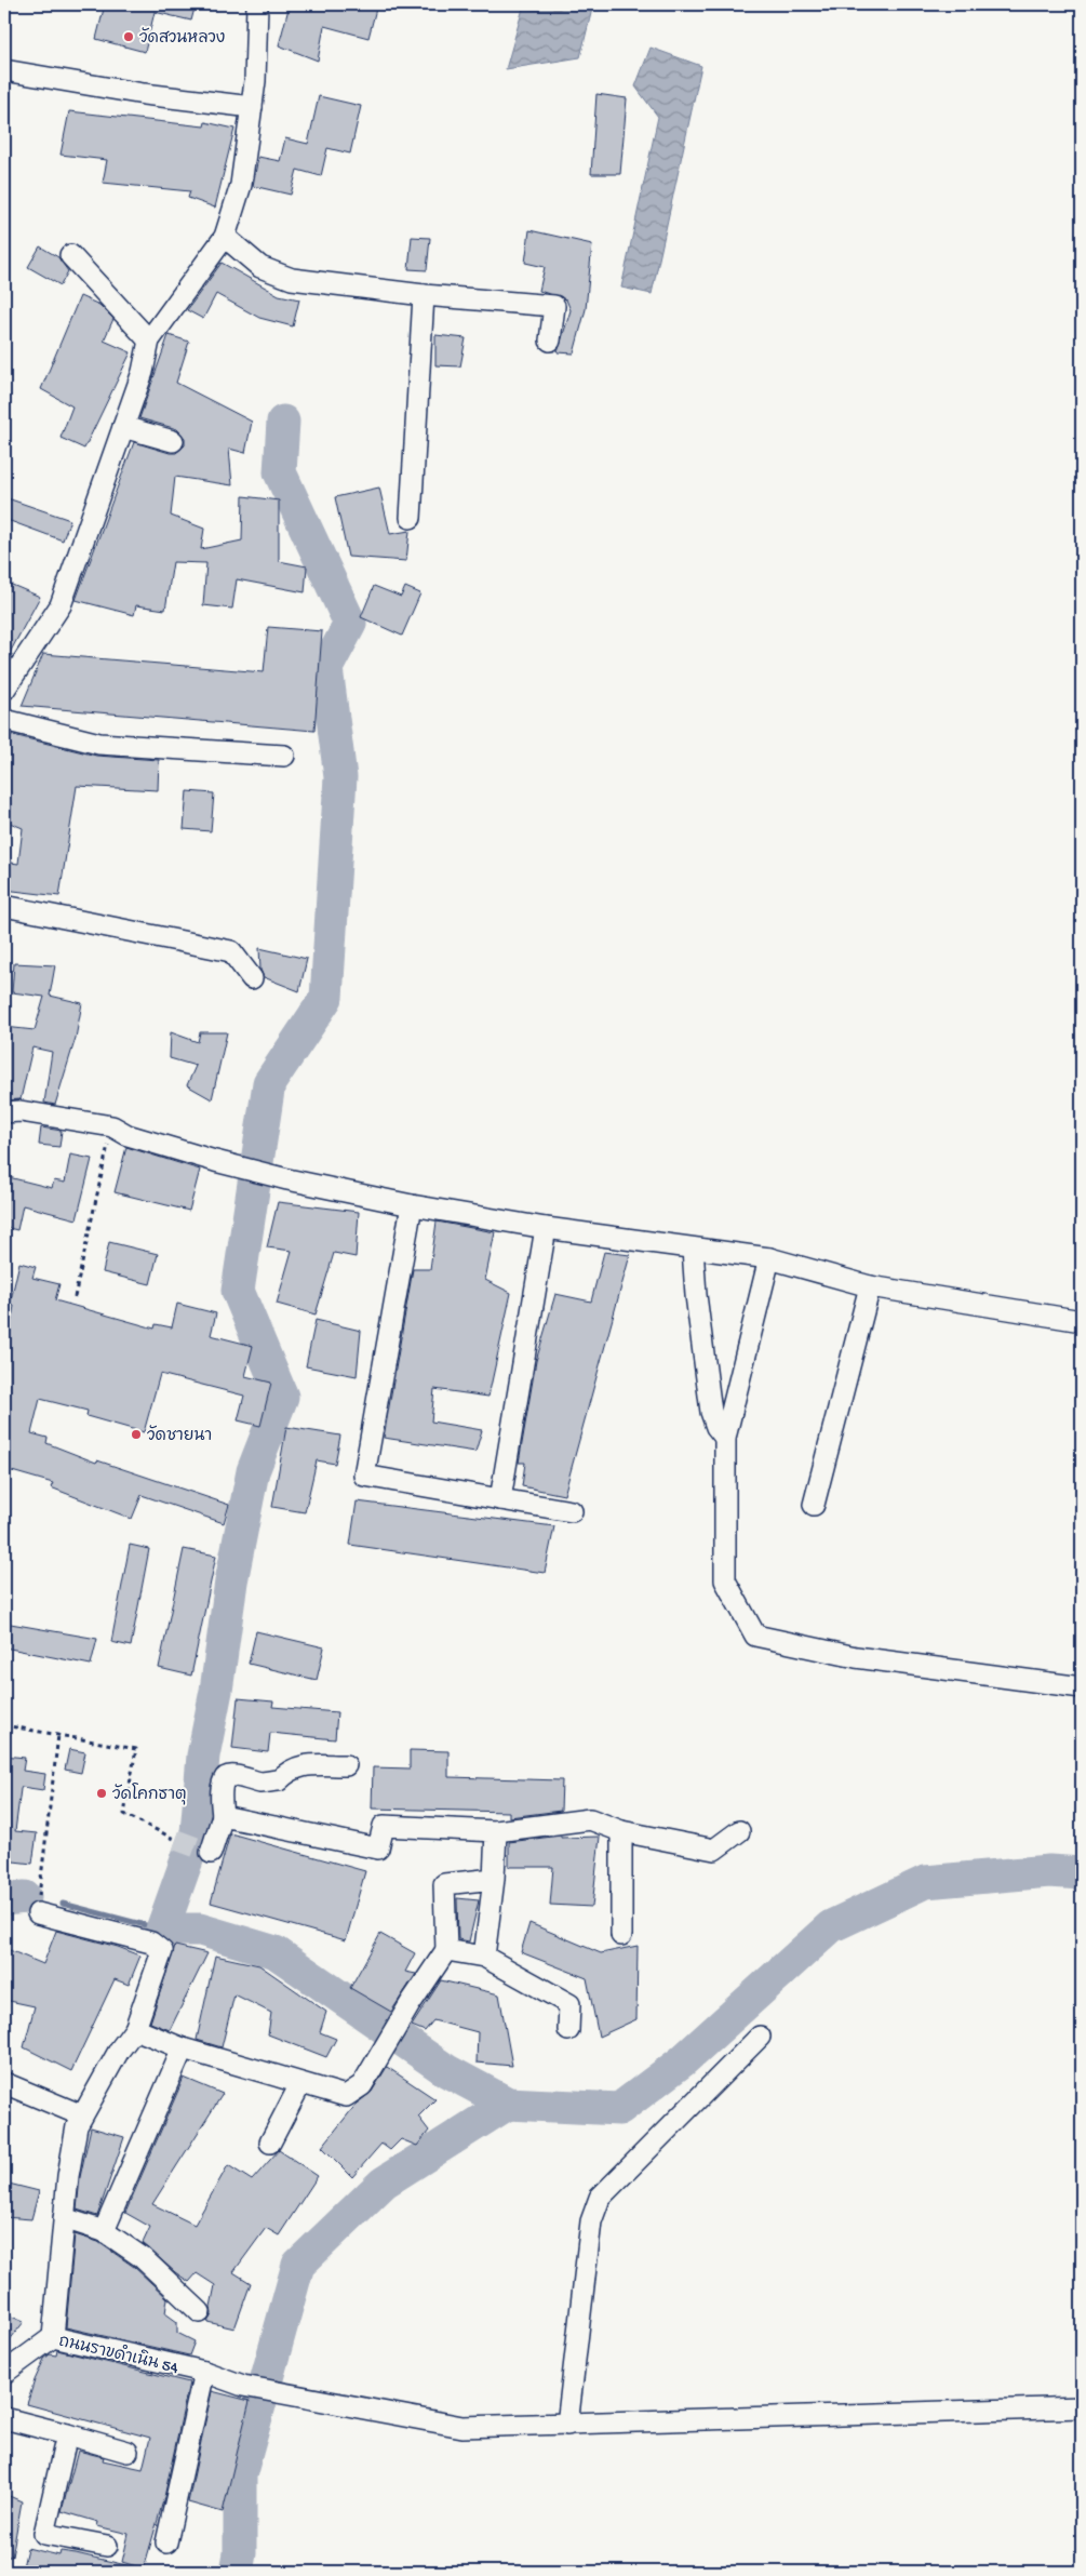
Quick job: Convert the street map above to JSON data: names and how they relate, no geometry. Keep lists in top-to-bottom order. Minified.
{"streets":{"street":["ถนนราขดำเนิน 54"]},"places":["วัดสวนหลวง","วัดชายนา","วัดโคกธาตุ"]}
